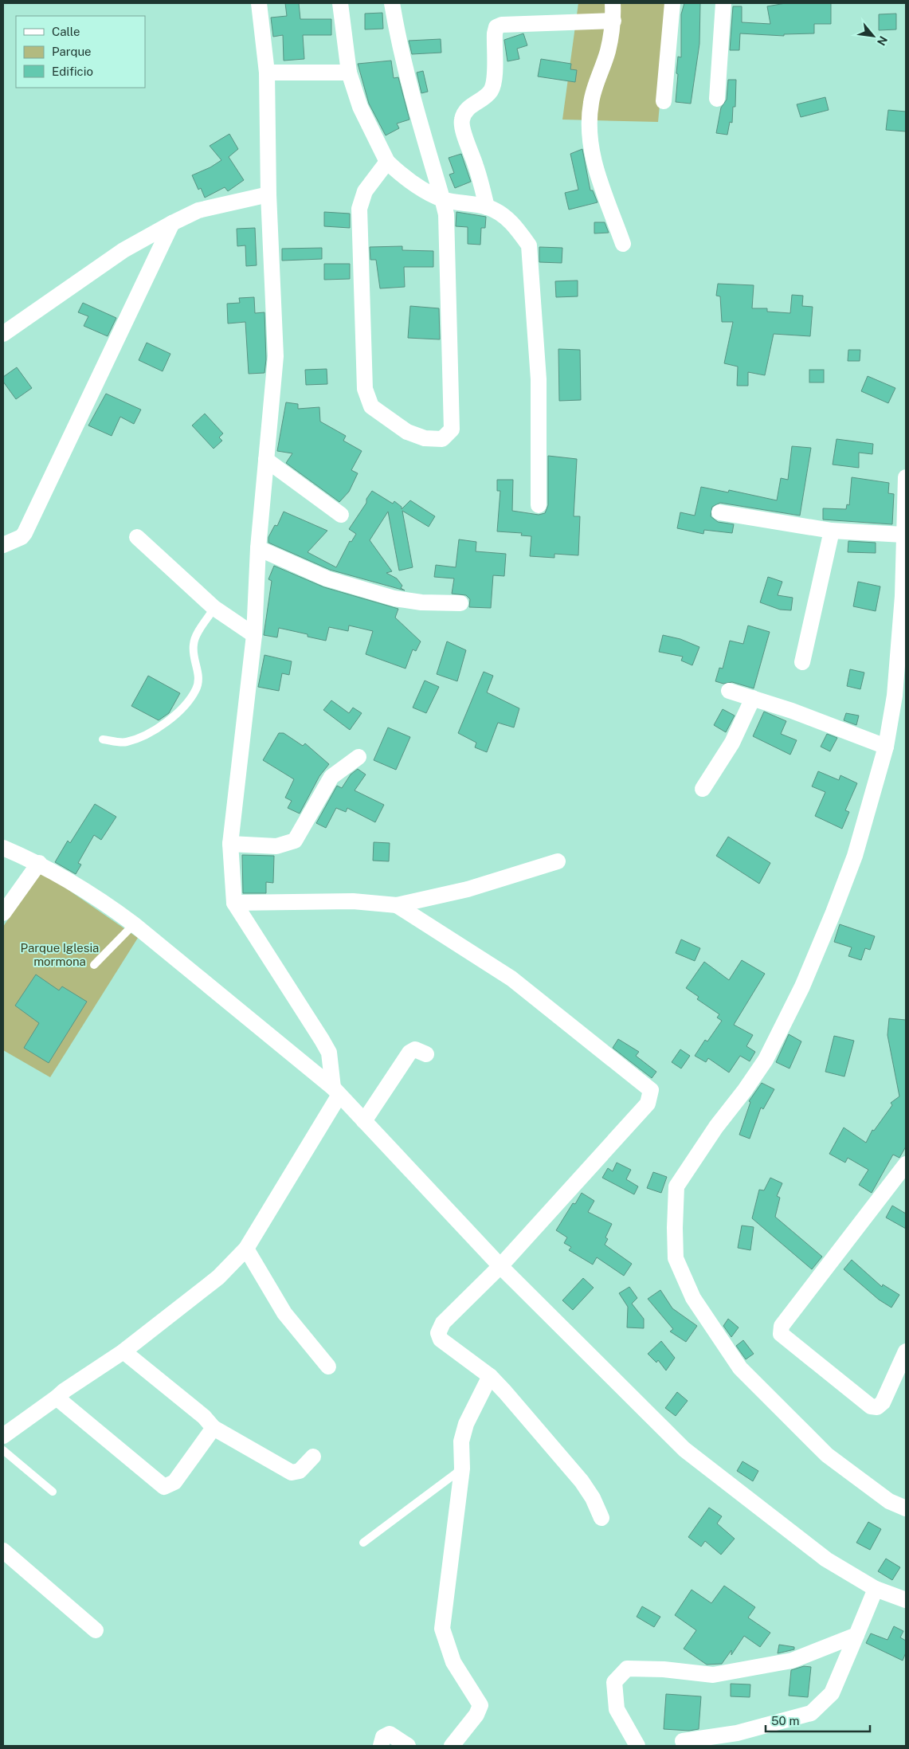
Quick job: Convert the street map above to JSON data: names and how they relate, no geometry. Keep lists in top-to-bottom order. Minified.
{"parks":["Parque Iglesia mormona"],"legend":["Calle","Parque","Edificio"],"scale_bar":"50 m","north":"bottom right"}
